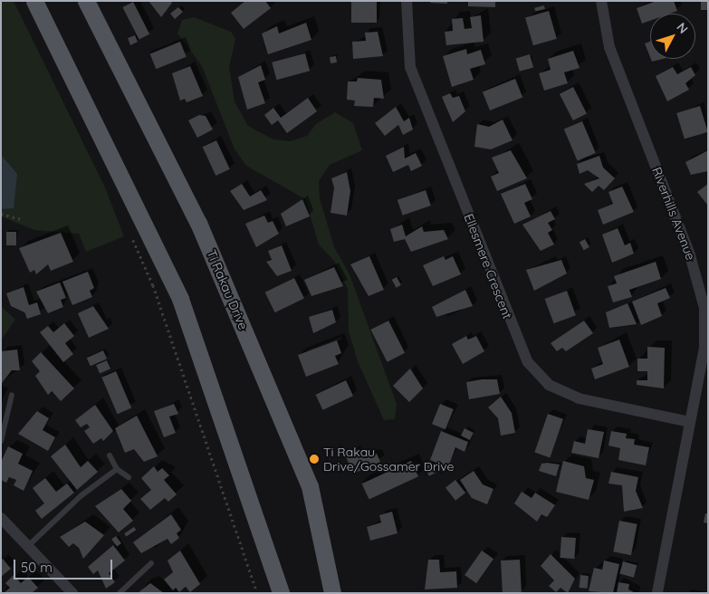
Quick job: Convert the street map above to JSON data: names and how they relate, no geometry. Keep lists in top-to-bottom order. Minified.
{"streets":{"main road":["Ti Rakau Drive"],"street":["Riverhills Avenue","Ellesmere Crescent"]},"crossings":[["Riverhills Avenue","Ellesmere Crescent"]],"places":["Ti Rakau Drive/Gossamer Drive"],"scale_bar":"50 m","north":"top right"}
